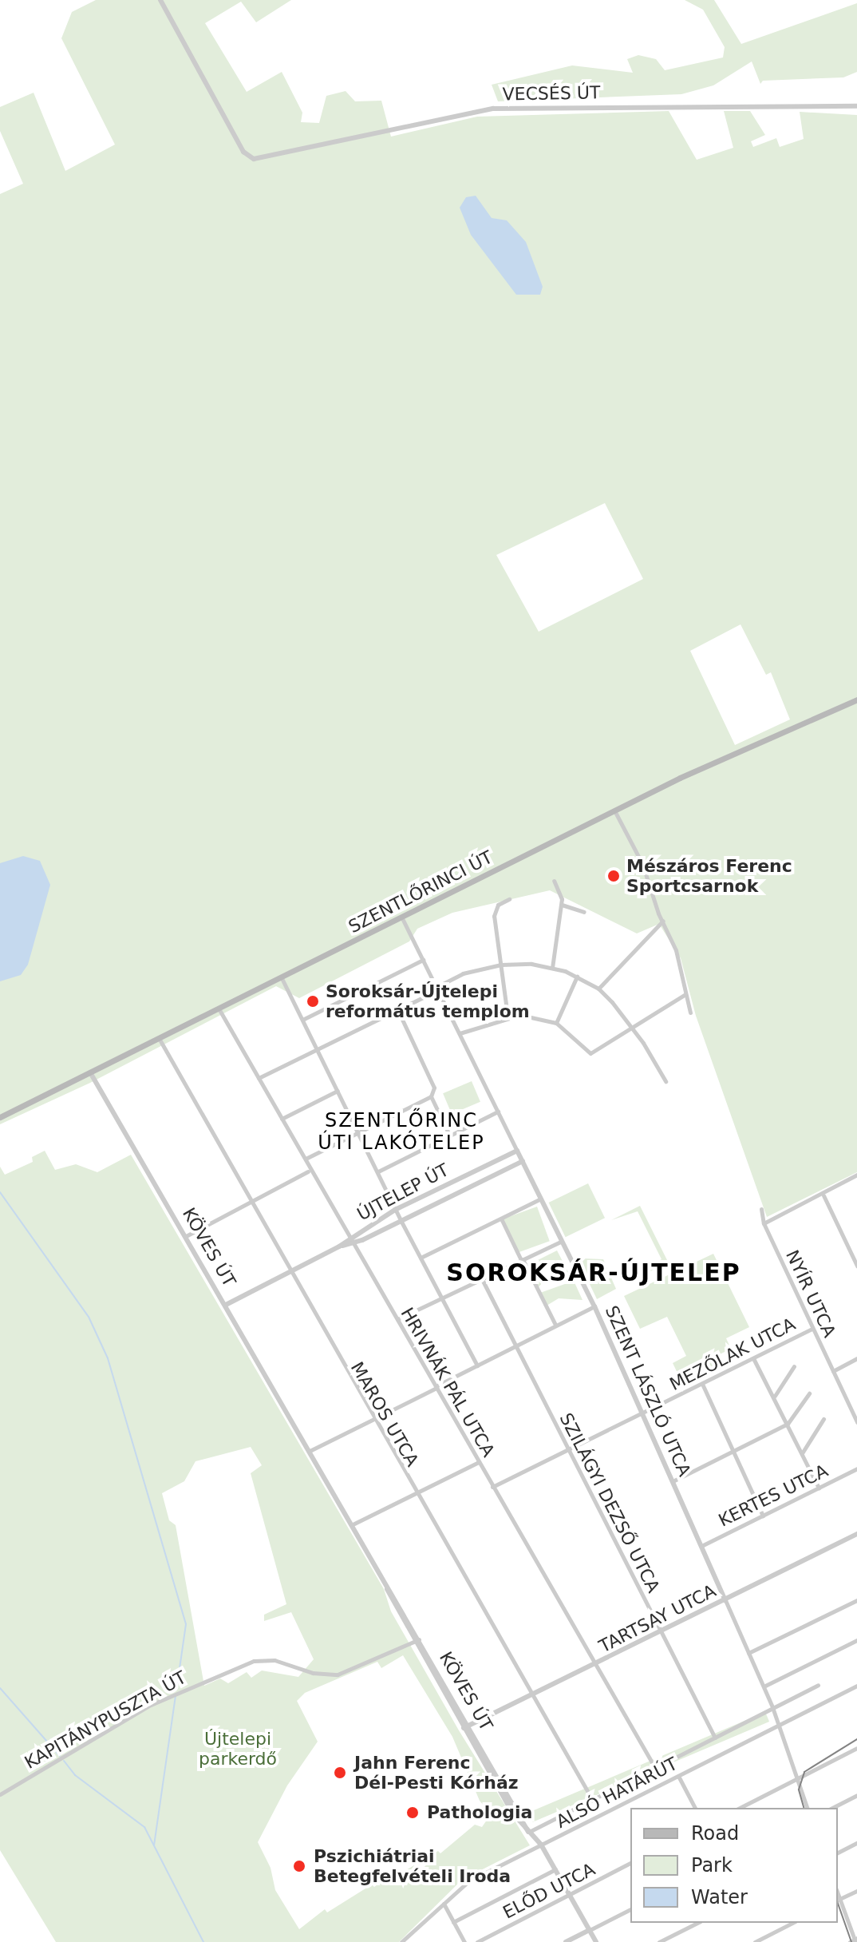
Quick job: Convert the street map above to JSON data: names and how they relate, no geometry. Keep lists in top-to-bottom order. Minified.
{"streets":{"main road":["SZENTLŐRINCI ÚT"],"street":["VECSÉS ÚT","ÚJTELEP ÚT","KÖVES ÚT","NYÍR UTCA","MEZŐLAK UTCA","HRIVNÁK PÁL UTCA","SZENT LÁSZLÓ UTCA","MAROS UTCA","KERTES UTCA","SZILÁGYI DEZSŐ UTCA","TARTSAY UTCA","KAPITÁNYPUSZTA ÚT","ALSÓ HATÁRÚT","ELŐD UTCA"]},"crossings":[["SZENTLŐRINCI ÚT","KÖVES ÚT"],["SZENTLŐRINCI ÚT","HRIVNÁK PÁL UTCA"],["SZENTLŐRINCI ÚT","SZENT LÁSZLÓ UTCA"],["SZENTLŐRINCI ÚT","MAROS UTCA"],["ÚJTELEP ÚT","KÖVES ÚT"],["ÚJTELEP ÚT","HRIVNÁK PÁL UTCA"],["ÚJTELEP ÚT","SZENT LÁSZLÓ UTCA"],["ÚJTELEP ÚT","MAROS UTCA"],["KÖVES ÚT","TARTSAY UTCA"],["KÖVES ÚT","KAPITÁNYPUSZTA ÚT"],["KÖVES ÚT","ALSÓ HATÁRÚT"],["KÖVES ÚT","ELŐD UTCA"],["NYÍR UTCA","MEZŐLAK UTCA"],["MEZŐLAK UTCA","HRIVNÁK PÁL UTCA"],["MEZŐLAK UTCA","SZENT LÁSZLÓ UTCA"],["MEZŐLAK UTCA","SZILÁGYI DEZSŐ UTCA"],["HRIVNÁK PÁL UTCA","TARTSAY UTCA"],["HRIVNÁK PÁL UTCA","ALSÓ HATÁRÚT"],["SZENT LÁSZLÓ UTCA","KERTES UTCA"],["SZENT LÁSZLÓ UTCA","TARTSAY UTCA"],["SZENT LÁSZLÓ UTCA","ALSÓ HATÁRÚT"],["MAROS UTCA","TARTSAY UTCA"],["MAROS UTCA","ALSÓ HATÁRÚT"],["SZILÁGYI DEZSŐ UTCA","TARTSAY UTCA"],["SZILÁGYI DEZSŐ UTCA","ALSÓ HATÁRÚT"]],"districts":["SZENTLŐRINC ÚTI LAKÓTELEP","SOROKSÁR-ÚJTELEP"],"parks":["Újtelepi parkerdő"],"places":["Mészáros Ferenc Sportcsarnok","Soroksár-Újtelepi református templom","Jahn Ferenc Dél-Pesti Kórház","Pathologia","Pszichiátriai Betegfelvételi Iroda"],"legend":["Road","Park","Water"]}
